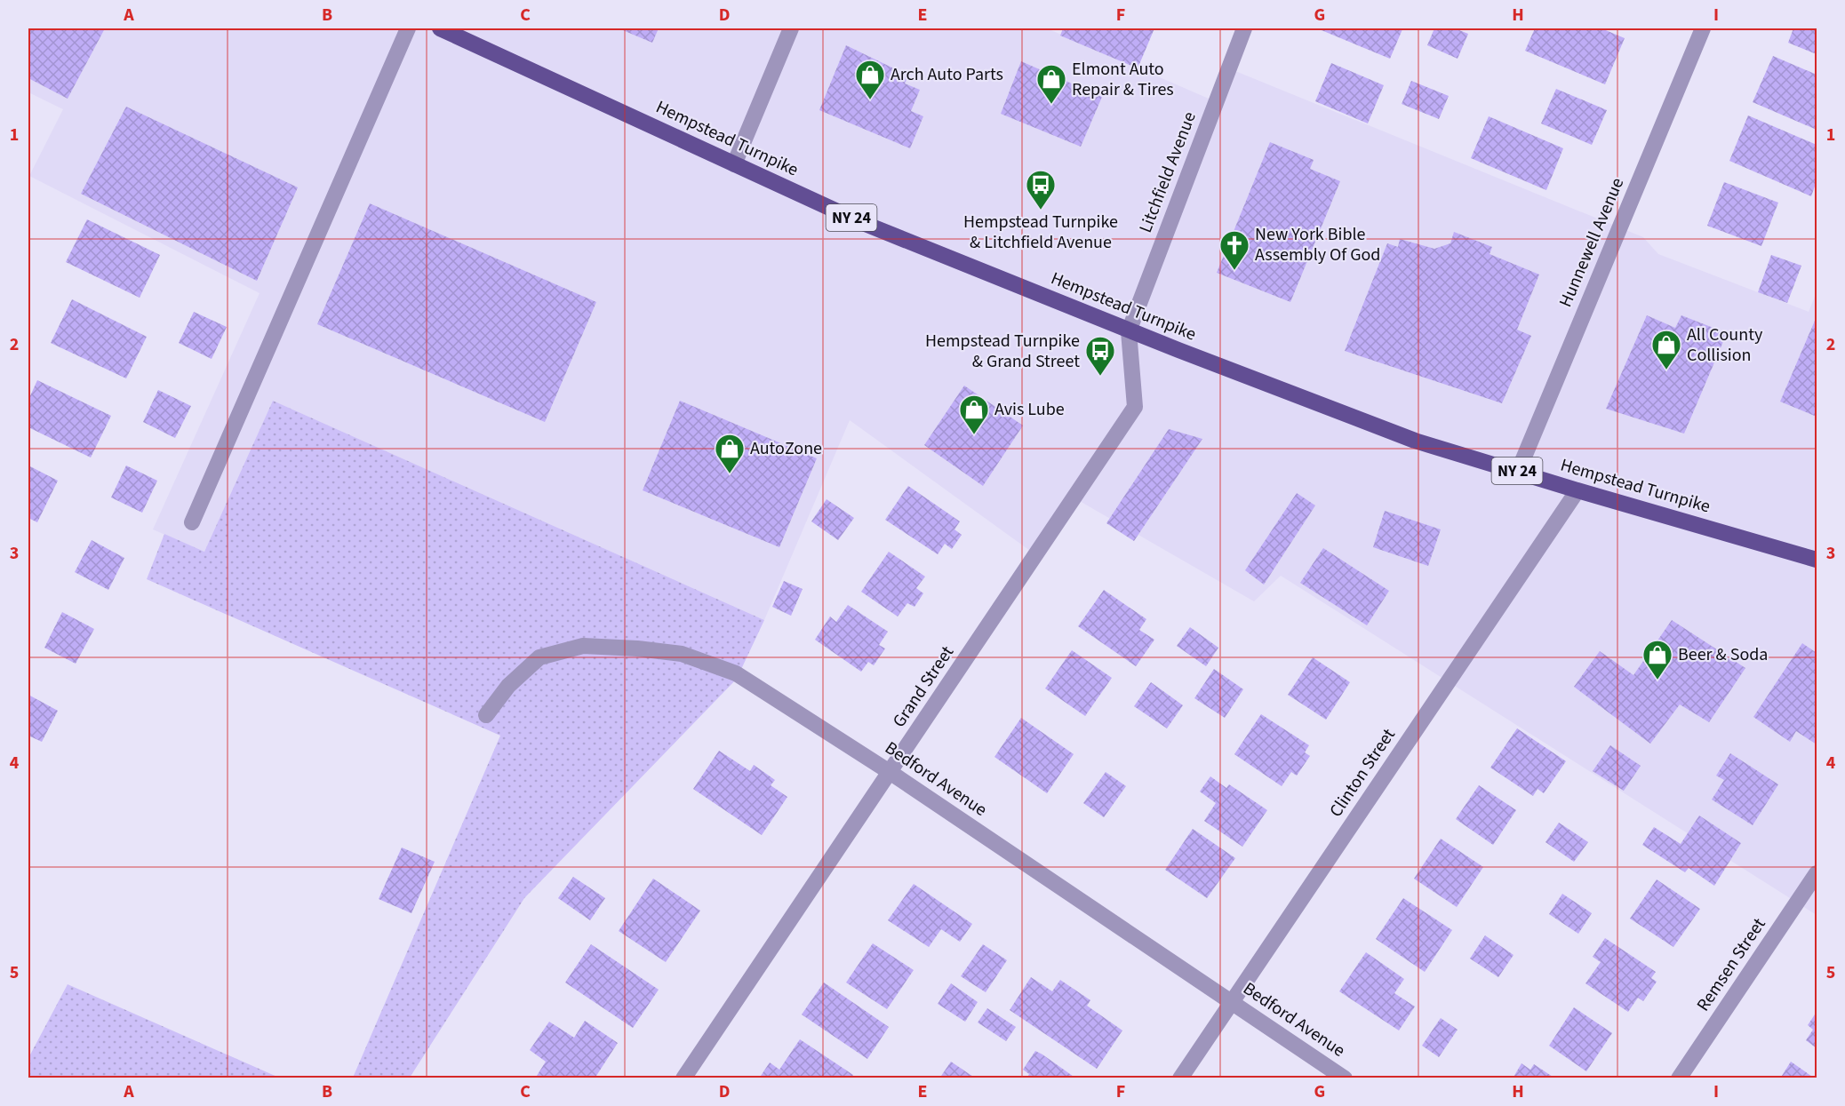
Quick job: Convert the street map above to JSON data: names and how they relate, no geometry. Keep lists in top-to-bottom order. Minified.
{"streets":{"main road":["Hempstead Turnpike","NY 24"],"street":["Litchfield Avenue","Hunnewell Avenue","Grand Street","Clinton Street","Bedford Avenue","Remsen Street"]},"crossings":[["Hempstead Turnpike","Litchfield Avenue"],["Hempstead Turnpike","Hunnewell Avenue"],["Hempstead Turnpike","Grand Street"],["Hempstead Turnpike","Clinton Street"],["Litchfield Avenue","Grand Street"],["Grand Street","Bedford Avenue"],["Clinton Street","Bedford Avenue"]],"places":{"shop":["Arch Auto Parts","Elmont Auto Repair & Tires","All County Collision","Avis Lube","AutoZone","Beer & Soda"],"bus stop":["Hempstead Turnpike & Litchfield Avenue","Hempstead Turnpike & Grand Street"],"church":["New York Bible Assembly Of God"]},"grid":{"columns":["A","B","C","D","E","F","G","H","I"],"rows":["1","2","3","4","5"]}}
